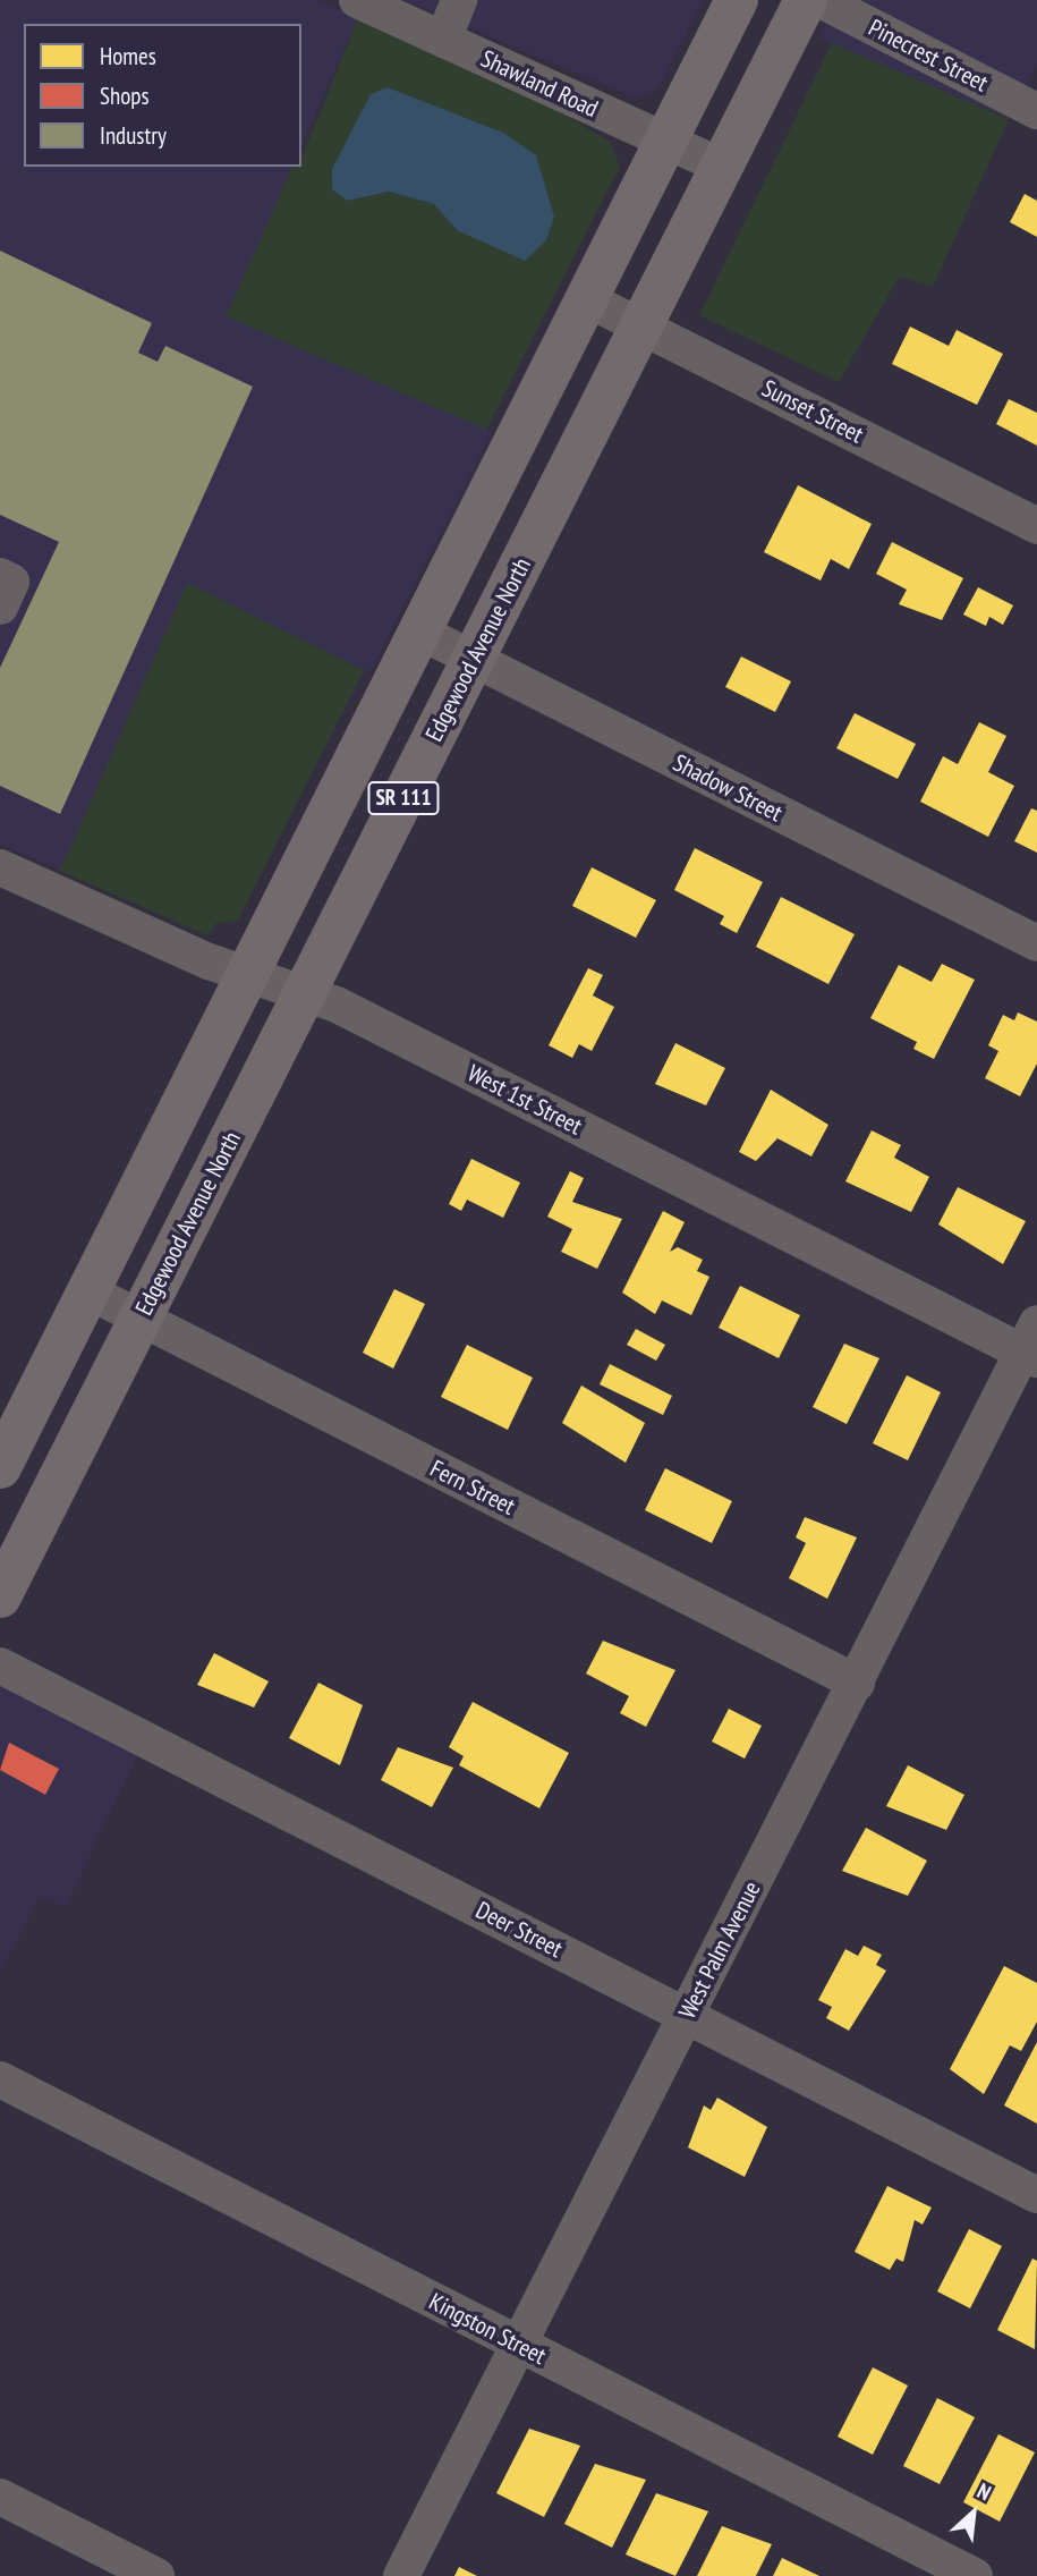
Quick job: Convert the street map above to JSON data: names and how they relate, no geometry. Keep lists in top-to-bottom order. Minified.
{"streets":{"main road":["Edgewood Avenue North","SR 111"],"street":["Pinecrest Street","Shawland Road","Sunset Street","Shadow Street","West 1st Street","Fern Street","Deer Street","West Palm Avenue","Kingston Street"]},"crossings":[["Shawland Road","Edgewood Avenue North"],["Shawland Road","SR 111"],["Sunset Street","Edgewood Avenue North"],["Sunset Street","SR 111"],["Edgewood Avenue North","Shadow Street"],["Edgewood Avenue North","West 1st Street"],["Edgewood Avenue North","Fern Street"],["Shadow Street","SR 111"],["SR 111","West 1st Street"],["SR 111","Fern Street"],["West 1st Street","West Palm Avenue"],["Fern Street","West Palm Avenue"],["Deer Street","West Palm Avenue"],["West Palm Avenue","Kingston Street"]],"legend":["Homes","Shops","Industry"],"north":"top right"}
